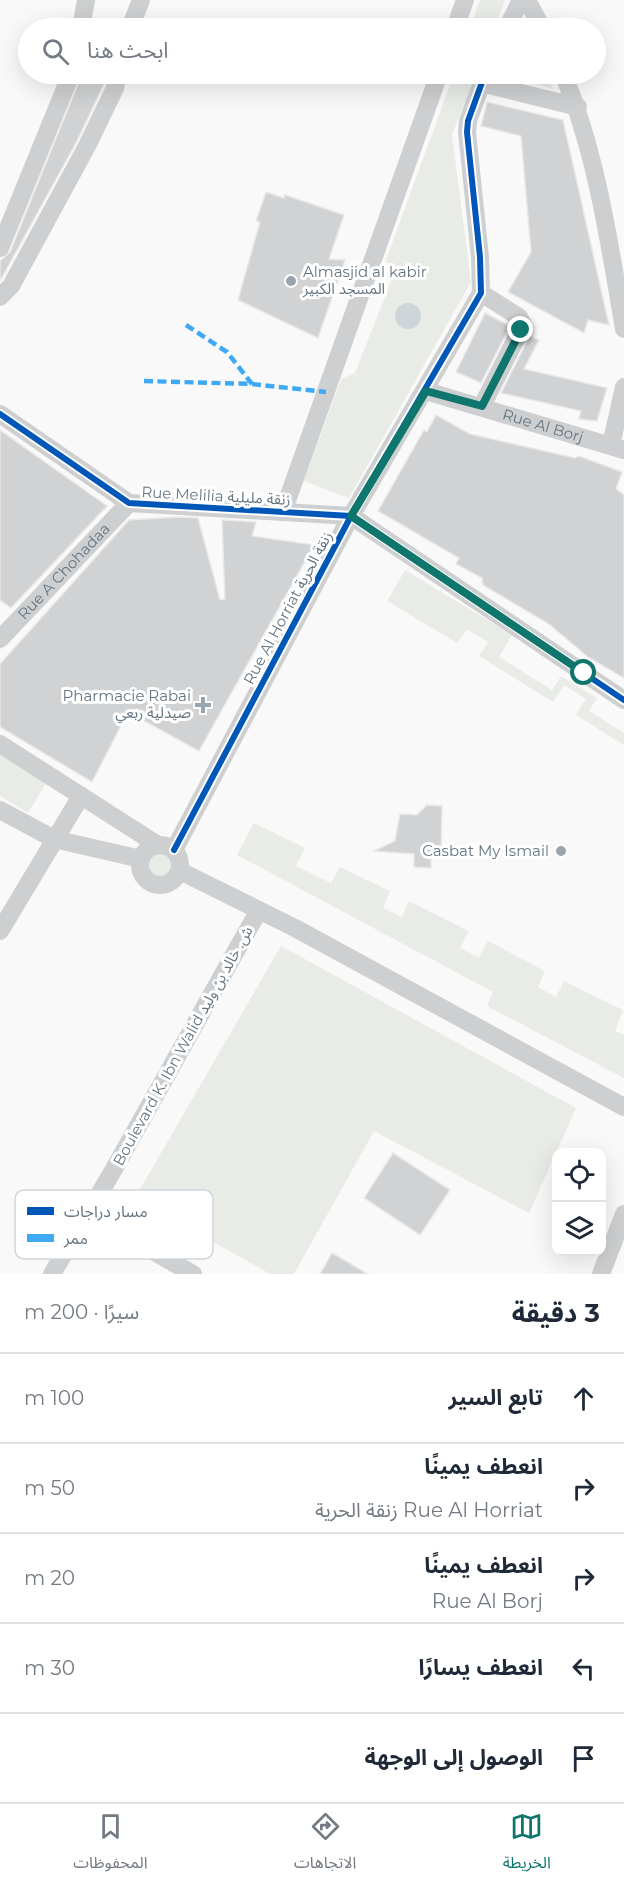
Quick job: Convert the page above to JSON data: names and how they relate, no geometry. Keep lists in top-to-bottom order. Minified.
{"streets":{"street":["Rue Al Borj","Rue Melilia زنقة مليلية","Rue A Chohadaa","Rue Al Horriat زنقة الحرية","Boulevard K. Ibn Walid ش. خالد بن وليد"]},"crossings":[["Rue Al Borj","Rue Al Horriat زنقة الحرية"],["Rue Melilia زنقة مليلية","Rue A Chohadaa"],["Rue Melilia زنقة مليلية","Rue Al Horriat زنقة الحرية"]],"places":{"other":["Almasjid al kabir المسجد الكبير","Casbat My Ismail"],"health":["Pharmacie Rabai صيدلية ربعي"]},"legend":["مسار دراجات","ممر"],"page":{"search":"ابحث هنا","heading":["3 دقيقة","سيرًا · 200 m"],"list":[["تابع السير","100 m"],["انعطف يمينًا","Rue Al Horriat زنقة الحرية","50 m"],["انعطف يمينًا","Rue Al Borj","20 m"],["انعطف يسارًا","30 m"],"الوصول إلى الوجهة"],"nav":["الخريطة","الاتجاهات","المحفوظات"]}}
